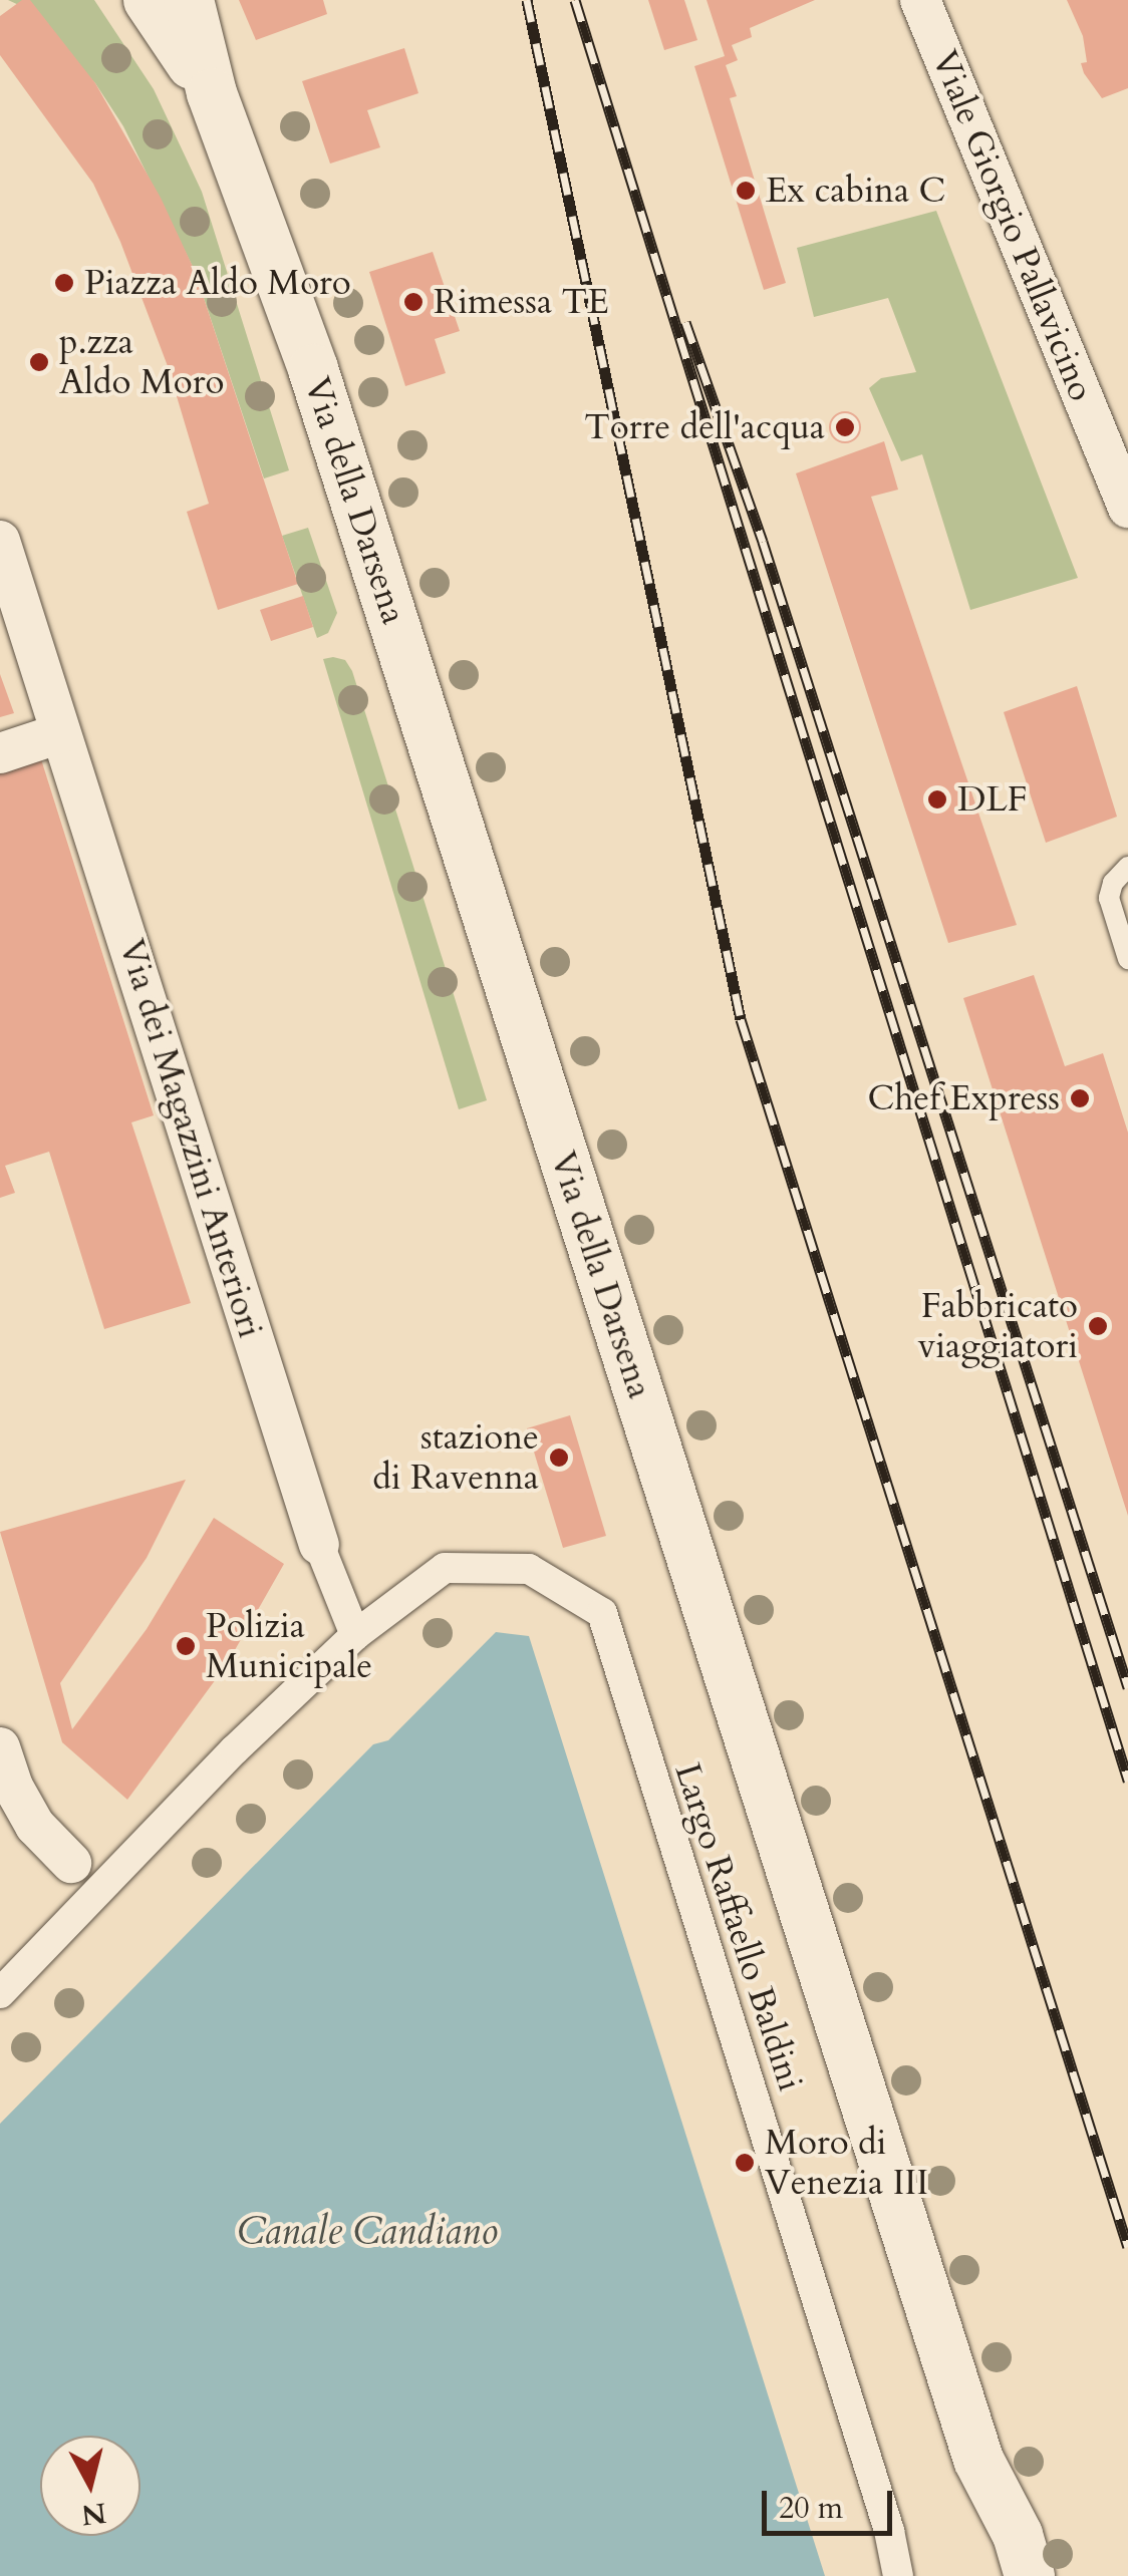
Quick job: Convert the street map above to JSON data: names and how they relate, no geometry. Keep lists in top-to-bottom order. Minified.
{"streets":{"street":["Viale Giorgio Pallavicino","Via della Darsena","Via dei Magazzini Anteriori","Largo Raffaello Baldini"]},"water":["Canale Candiano"],"places":["Ex cabina C","Piazza Aldo Moro","Rimessa TE","p.zza Aldo Moro","Torre dell'acqua","DLF","Chef Express","Fabbricato viaggiatori","stazione di Ravenna","Polizia Municipale","Moro di Venezia III"],"scale_bar":"20 m","north":"bottom"}
